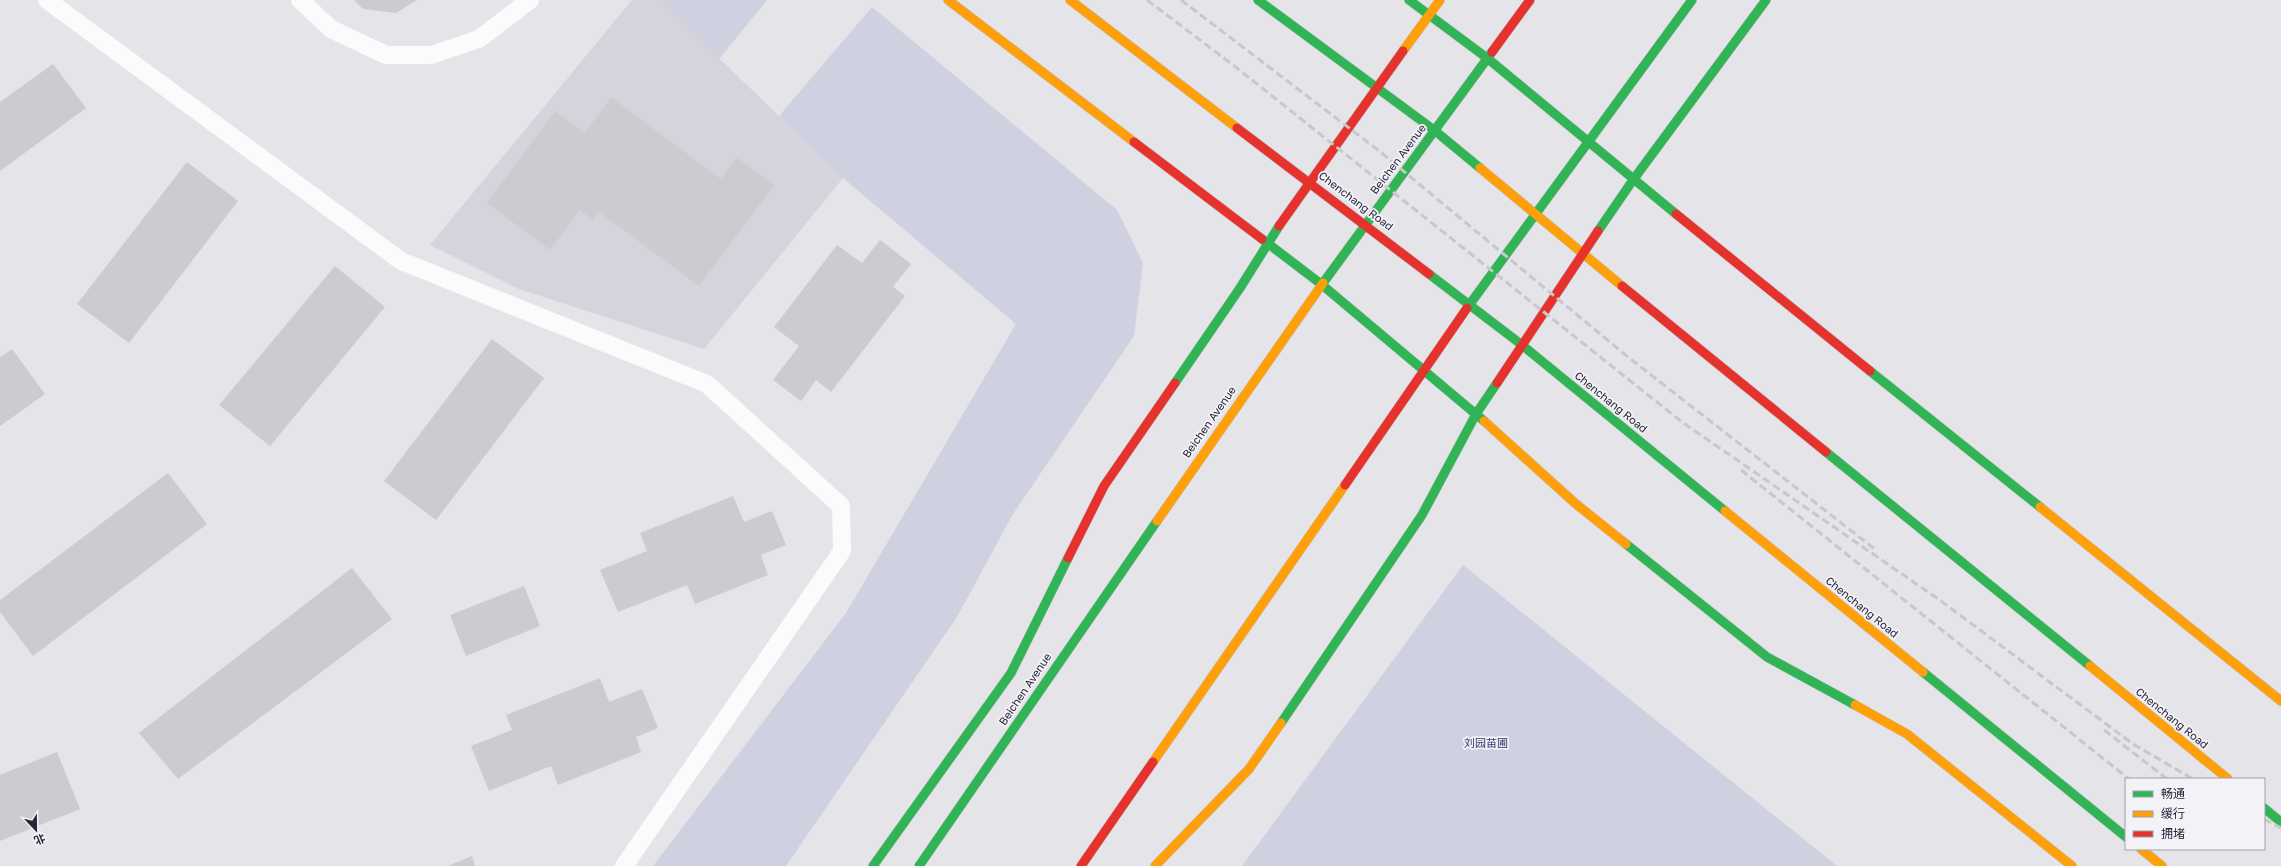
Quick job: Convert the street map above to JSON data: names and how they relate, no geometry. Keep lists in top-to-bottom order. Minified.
{"streets":{"main road":["Beichen Avenue","Chenchang Road"]},"crossings":[["Beichen Avenue","Chenchang Road"]],"parks":["刘园苗圃"],"legend":["畅通","缓行","拥堵"],"north":"bottom"}
